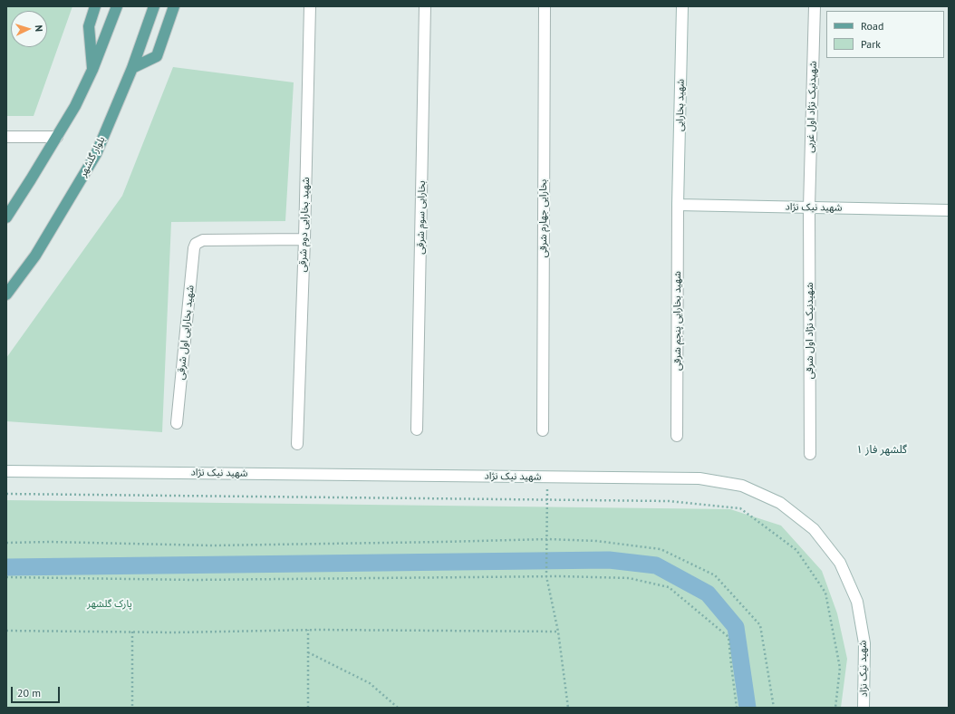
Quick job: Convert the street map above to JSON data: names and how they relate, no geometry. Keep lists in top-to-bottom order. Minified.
{"streets":{"main road":["بلوار گلشهر"],"street":["شهید بخارایی","شهیدنیک نژاد اول غربی","شهید نیک نژاد","بخارایی سوم شرقی","بخارایی جهارم شرقی","شهید بخارایی دوم شرقی","شهید بخارایی پنجم شرقی","شهیدنیک نژاد اول شرقی","شهید بخارایی اول شرقی"]},"crossings":[["شهید بخارایی","شهید نیک نژاد"],["شهید بخارایی","شهید بخارایی پنجم شرقی"],["شهیدنیک نژاد اول غربی","شهید نیک نژاد"],["شهیدنیک نژاد اول غربی","شهیدنیک نژاد اول شرقی"],["شهید نیک نژاد","شهید بخارایی پنجم شرقی"],["شهید نیک نژاد","شهیدنیک نژاد اول شرقی"],["شهید بخارایی دوم شرقی","شهید بخارایی اول شرقی"]],"districts":["گلشهر فاز ۱"],"parks":["پارک گلشهر"],"legend":["Road","Park"],"scale_bar":"20 m","north":"right"}
